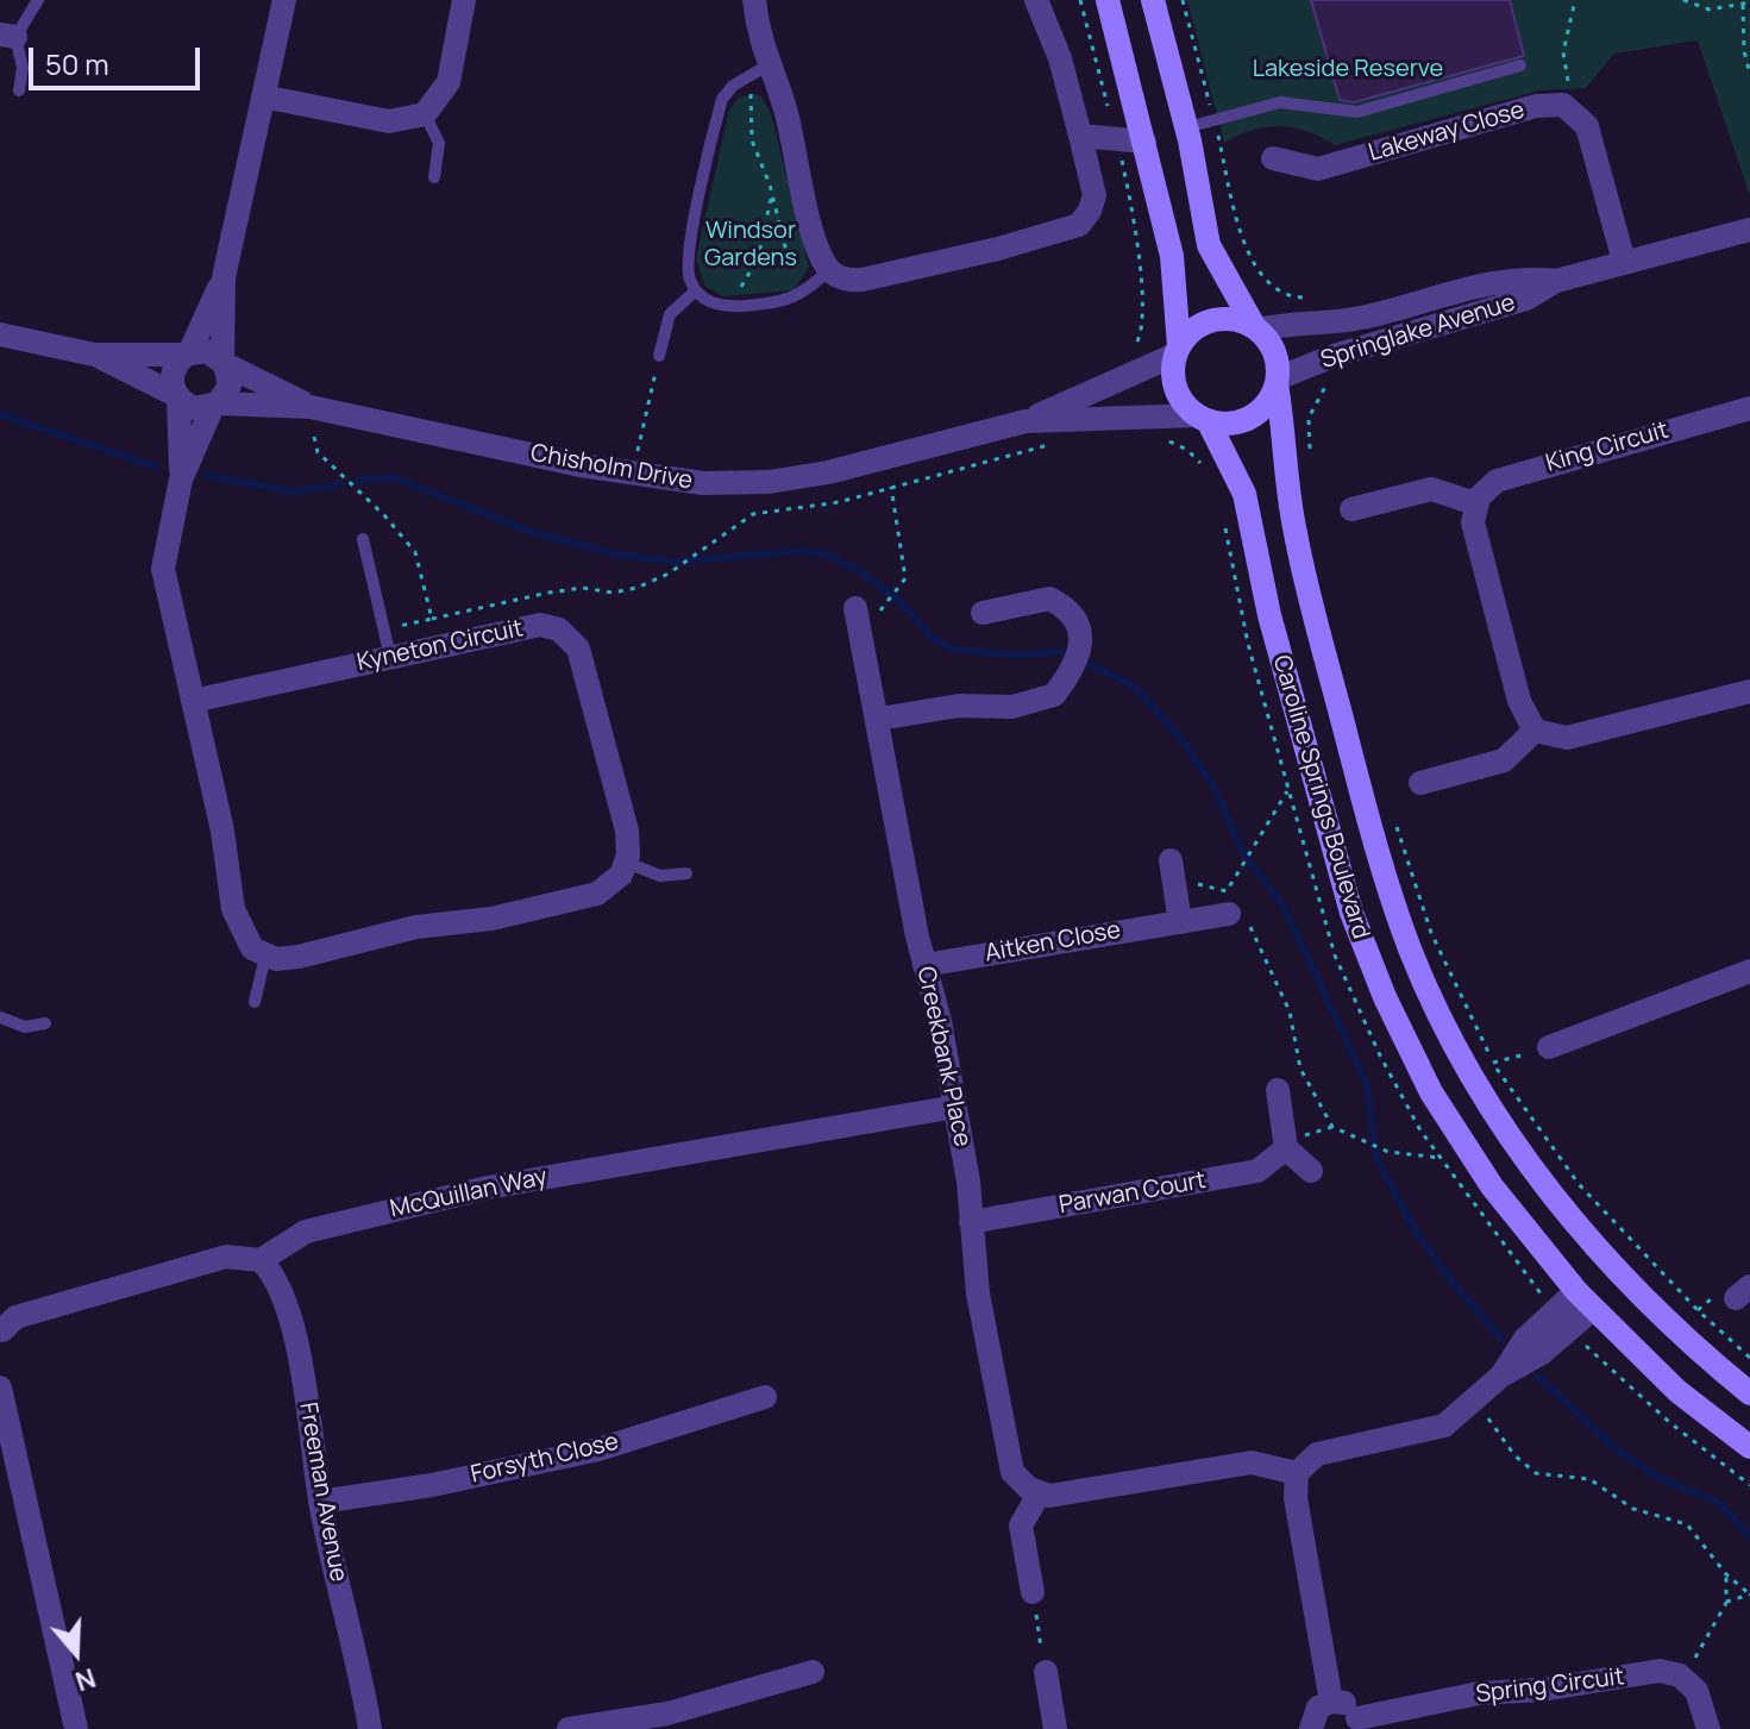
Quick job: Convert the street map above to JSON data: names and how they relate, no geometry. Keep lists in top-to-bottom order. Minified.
{"streets":{"main road":["Caroline Springs Boulevard"],"street":["Lakeway Close","Springlake Avenue","King Circuit","Chisholm Drive","Kyneton Circuit","Aitken Close","Creekbank Place","McQuillan Way","Parwan Court","Forsyth Close","Freeman Avenue","Spring Circuit"]},"crossings":[["Lakeway Close","Springlake Avenue"],["Springlake Avenue","Chisholm Drive"],["Springlake Avenue","Caroline Springs Boulevard"],["Chisholm Drive","Caroline Springs Boulevard"],["Aitken Close","Creekbank Place"],["Creekbank Place","McQuillan Way"],["Creekbank Place","Parwan Court"],["McQuillan Way","Freeman Avenue"],["Forsyth Close","Freeman Avenue"]],"parks":["Lakeside Reserve","Windsor Gardens"],"scale_bar":"50 m","north":"bottom"}
